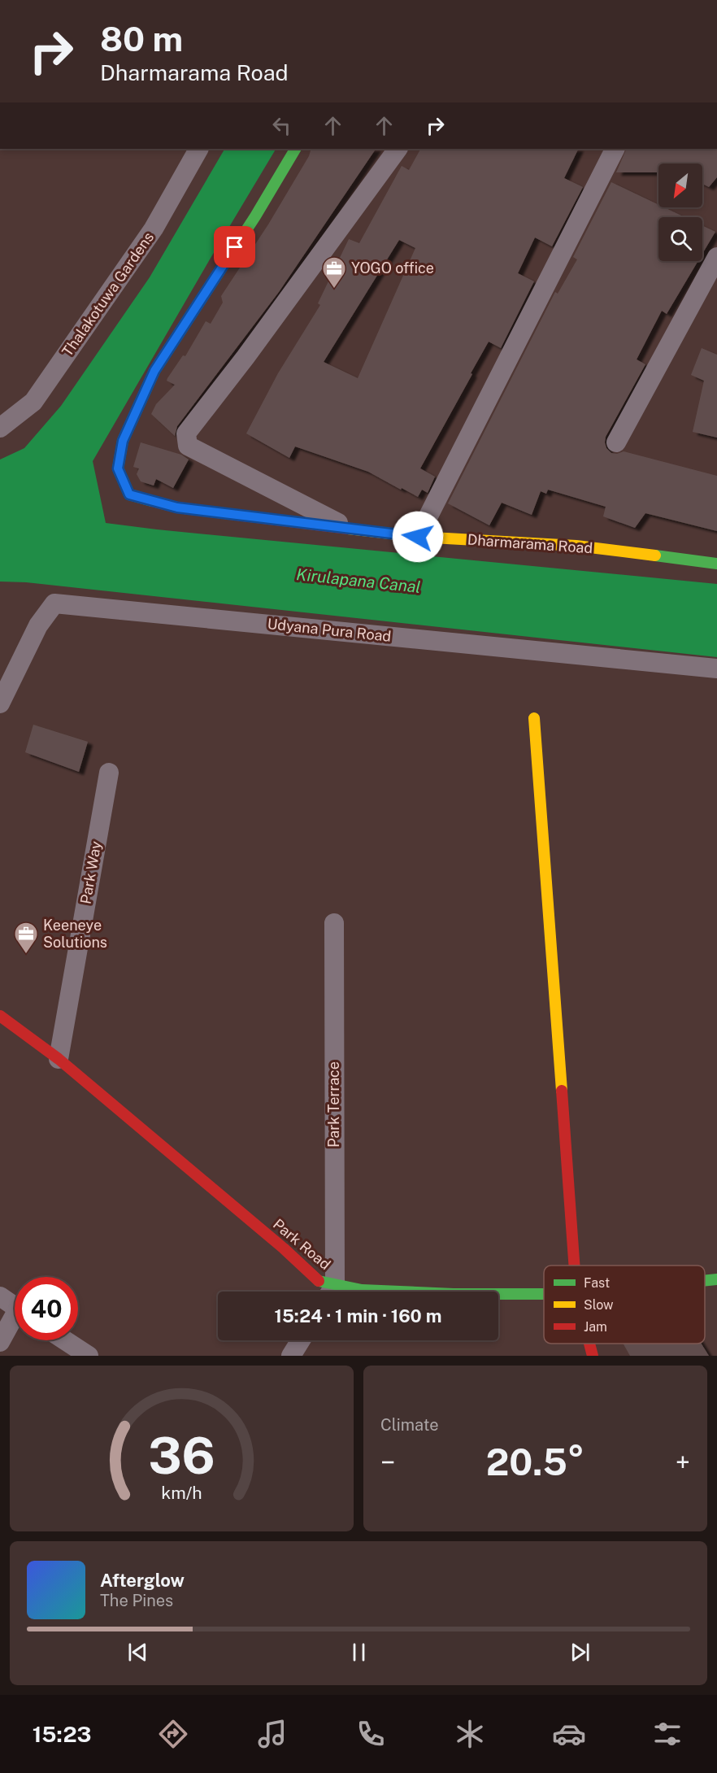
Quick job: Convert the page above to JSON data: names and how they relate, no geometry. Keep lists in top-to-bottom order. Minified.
{"streets":{"street":["Thalakotuwa Gardens","Dharmarama Road","Udyana Pura Road","Park Way","Park Terrace","Park Road"]},"crossings":[["Park Way","Park Road"]],"water":["Kirulapana Canal"],"places":{"office":["YOGO office","Keeneye Solutions"]},"legend":["Fast","Slow","Jam"],"north":"bottom left","page":{"turn":["80 m","Dharmarama Road"],"limit":"40","trip":"15:24 · 1 min · 160 m","tile":"Climate","heat":["−","20.5°","+"],"song":["Afterglow","The Pines"],"tabs":"15:23","gauge":["36","km/h"]}}
